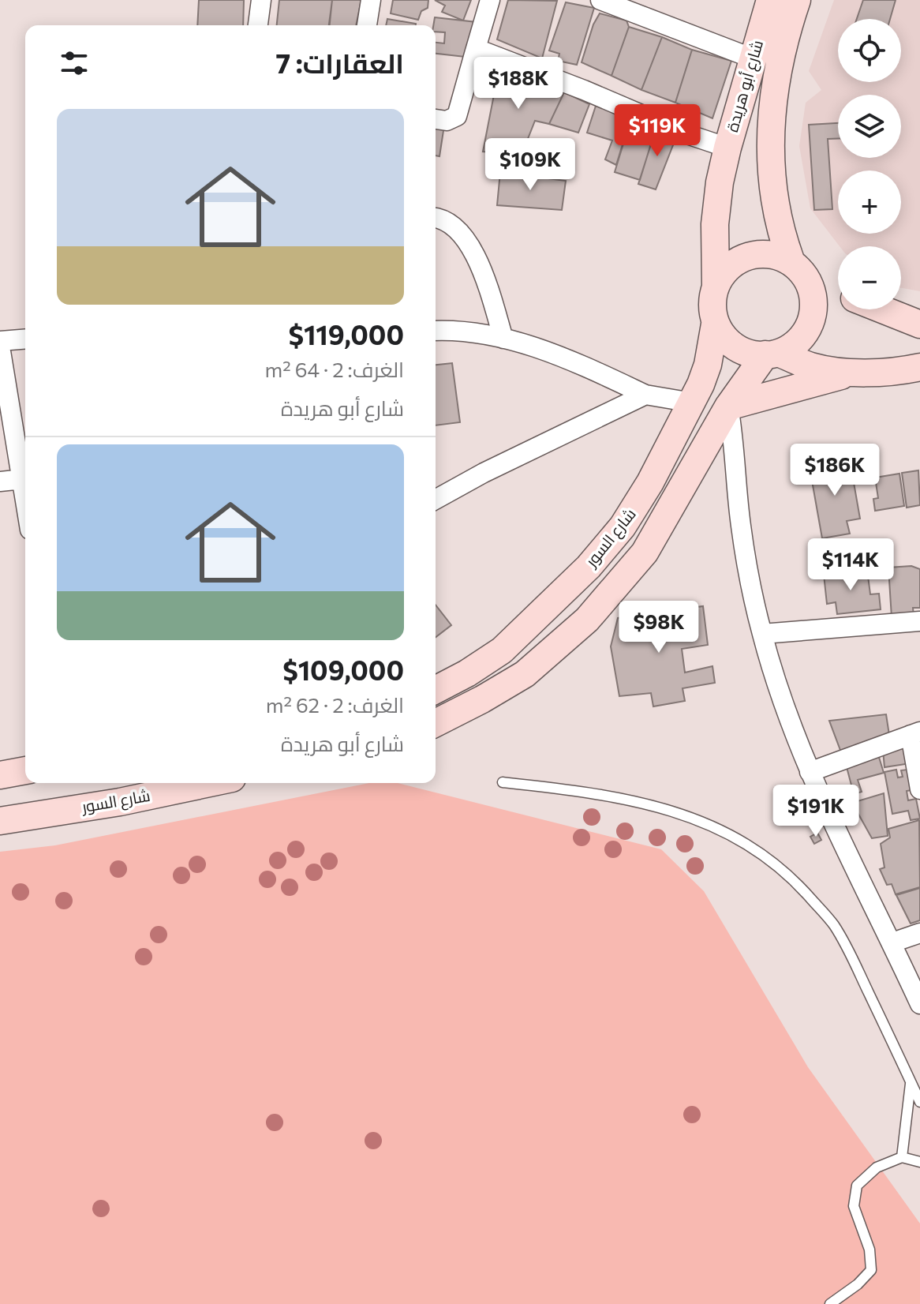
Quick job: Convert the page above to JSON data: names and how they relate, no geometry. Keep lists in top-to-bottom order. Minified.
{"streets":{"main road":["شارع أبو هريدة","شارع السور"]},"crossings":[["شارع أبو هريدة","شارع السور"]],"page":{"map_buttons":["+","−"],"heading":"العقارات: 7","price":["$188K","$119K","$109K","$186K","$114K","$98K","$191K"],"list":[{"name":"$119,000","note":"الغرف: 2 · 64 m² · شارع أبو هريدة"},{"name":"$109,000","note":"الغرف: 2 · 62 m² · شارع أبو هريدة"}]}}
